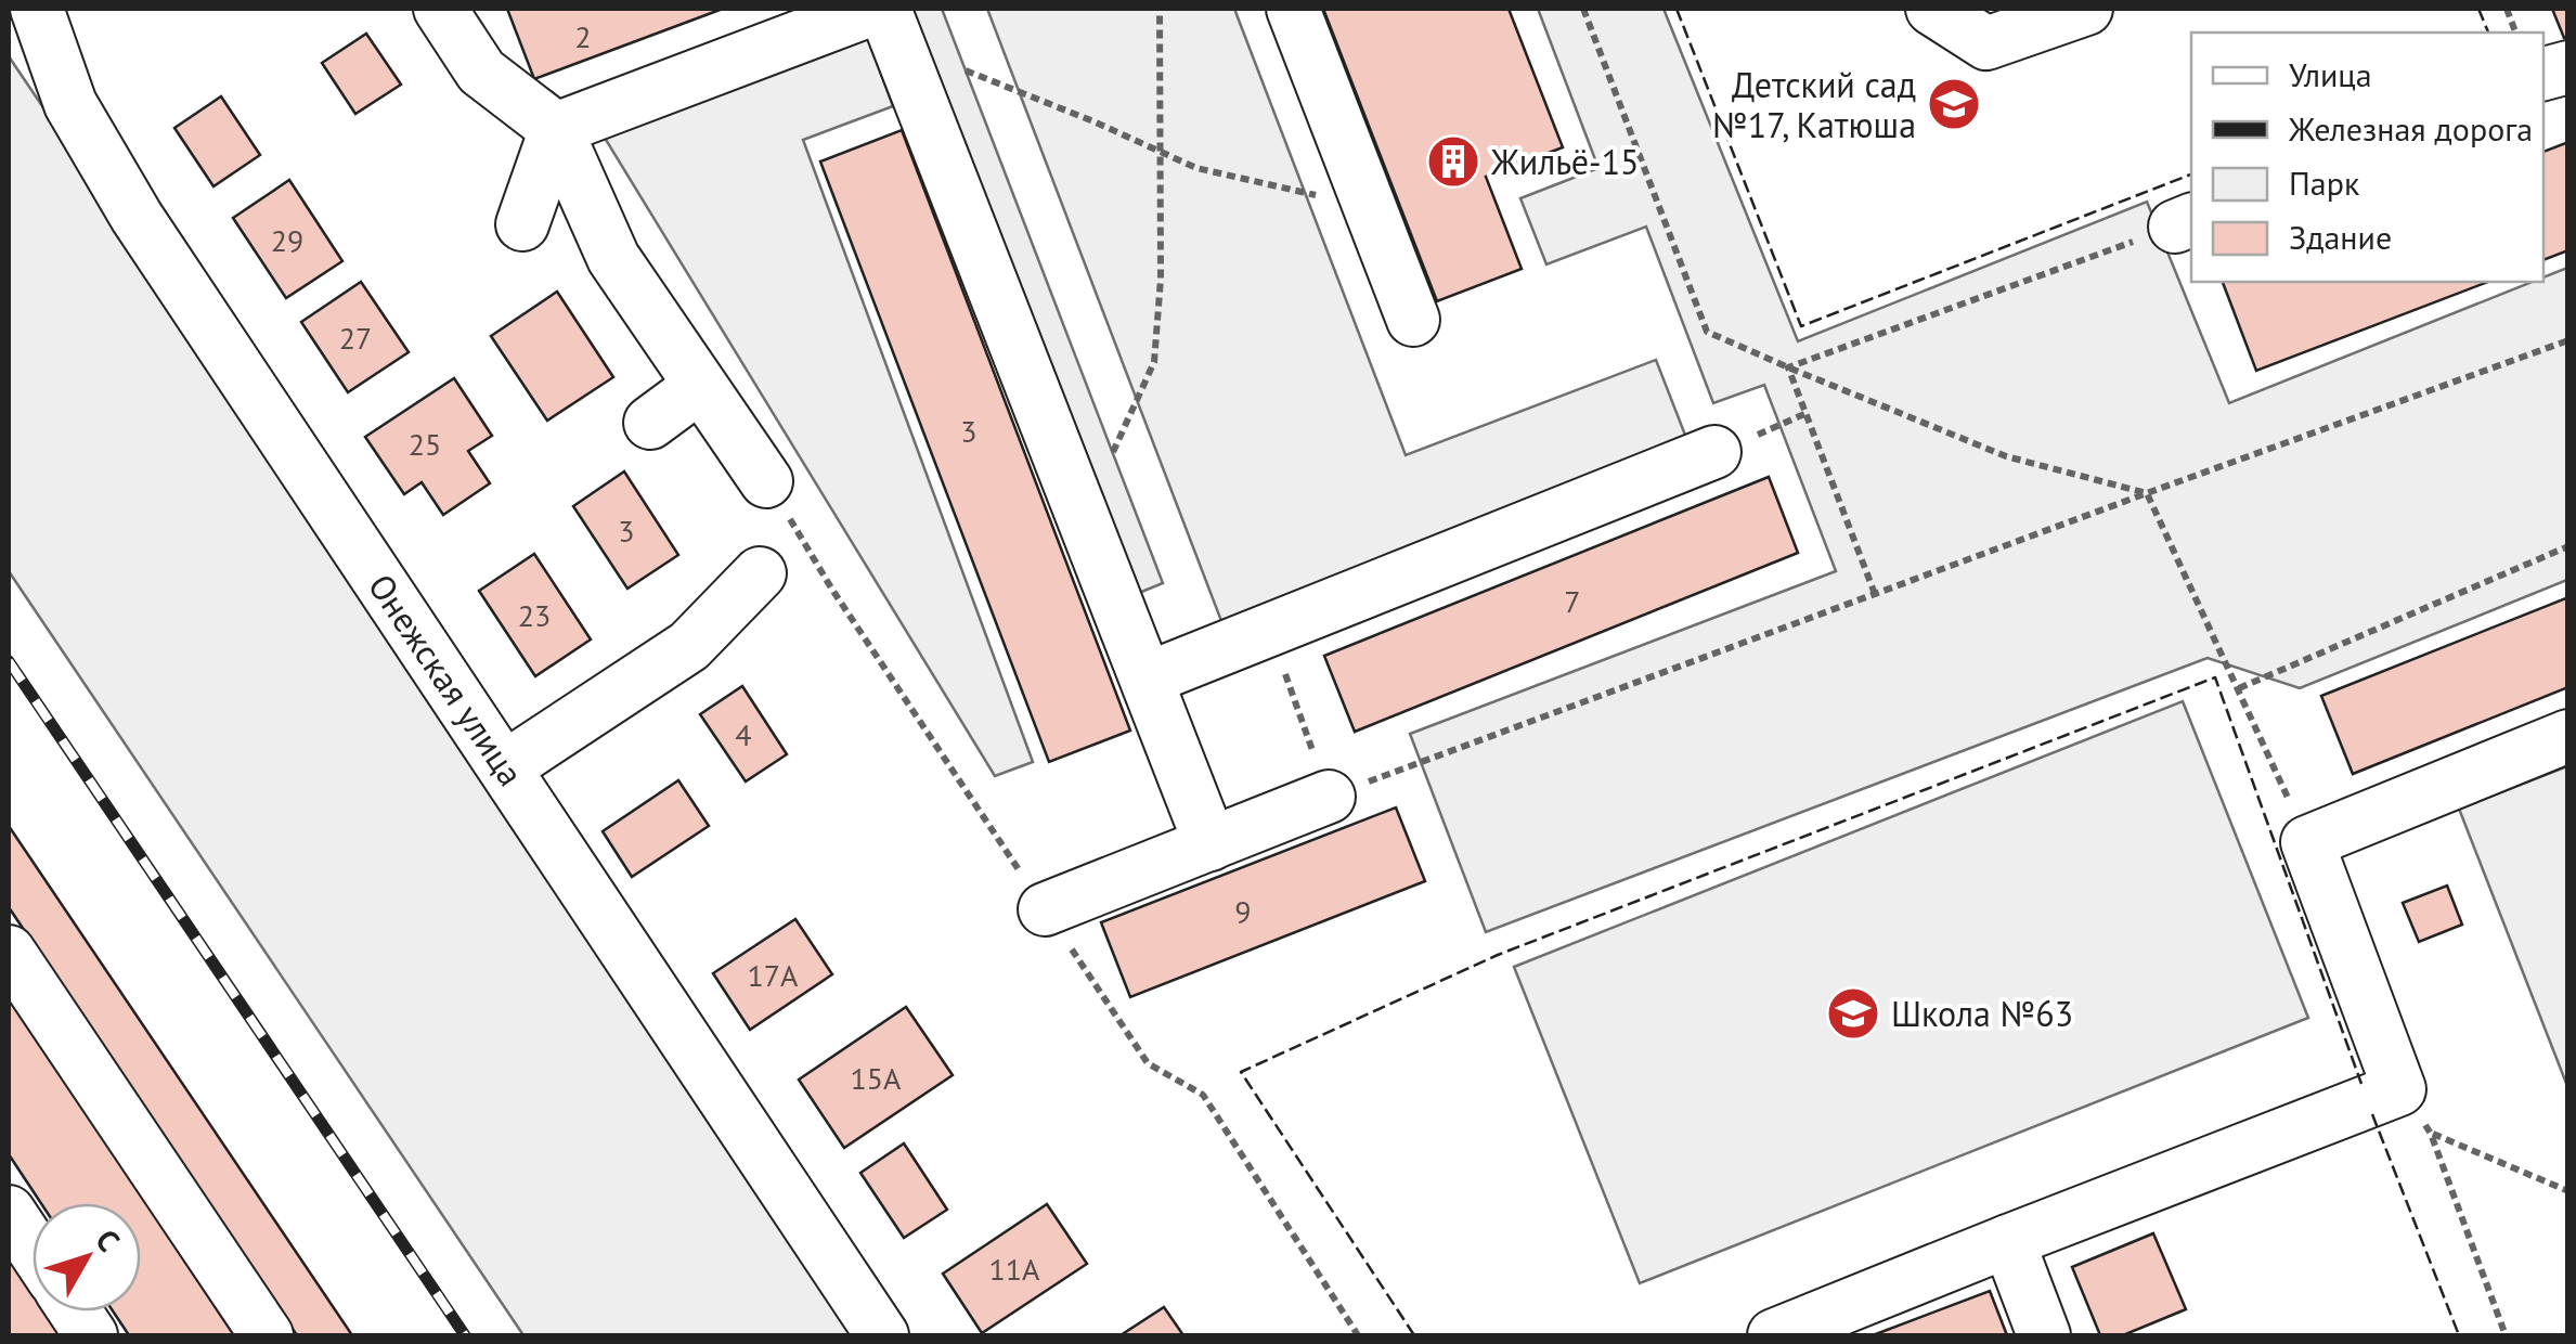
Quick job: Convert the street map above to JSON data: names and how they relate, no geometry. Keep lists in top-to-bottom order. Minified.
{"streets":{"street":["Онежская улица"]},"places":{"school or university":["Детский сад №17, Катюша","Школа №63"],"building":["Жильё-15"]},"house_numbers":["2","29","27","3","25","3","7","23","4","9","17А","15А","11А"],"legend":["Улица","Железная дорога","Парк","Здание"],"north":"top right"}
